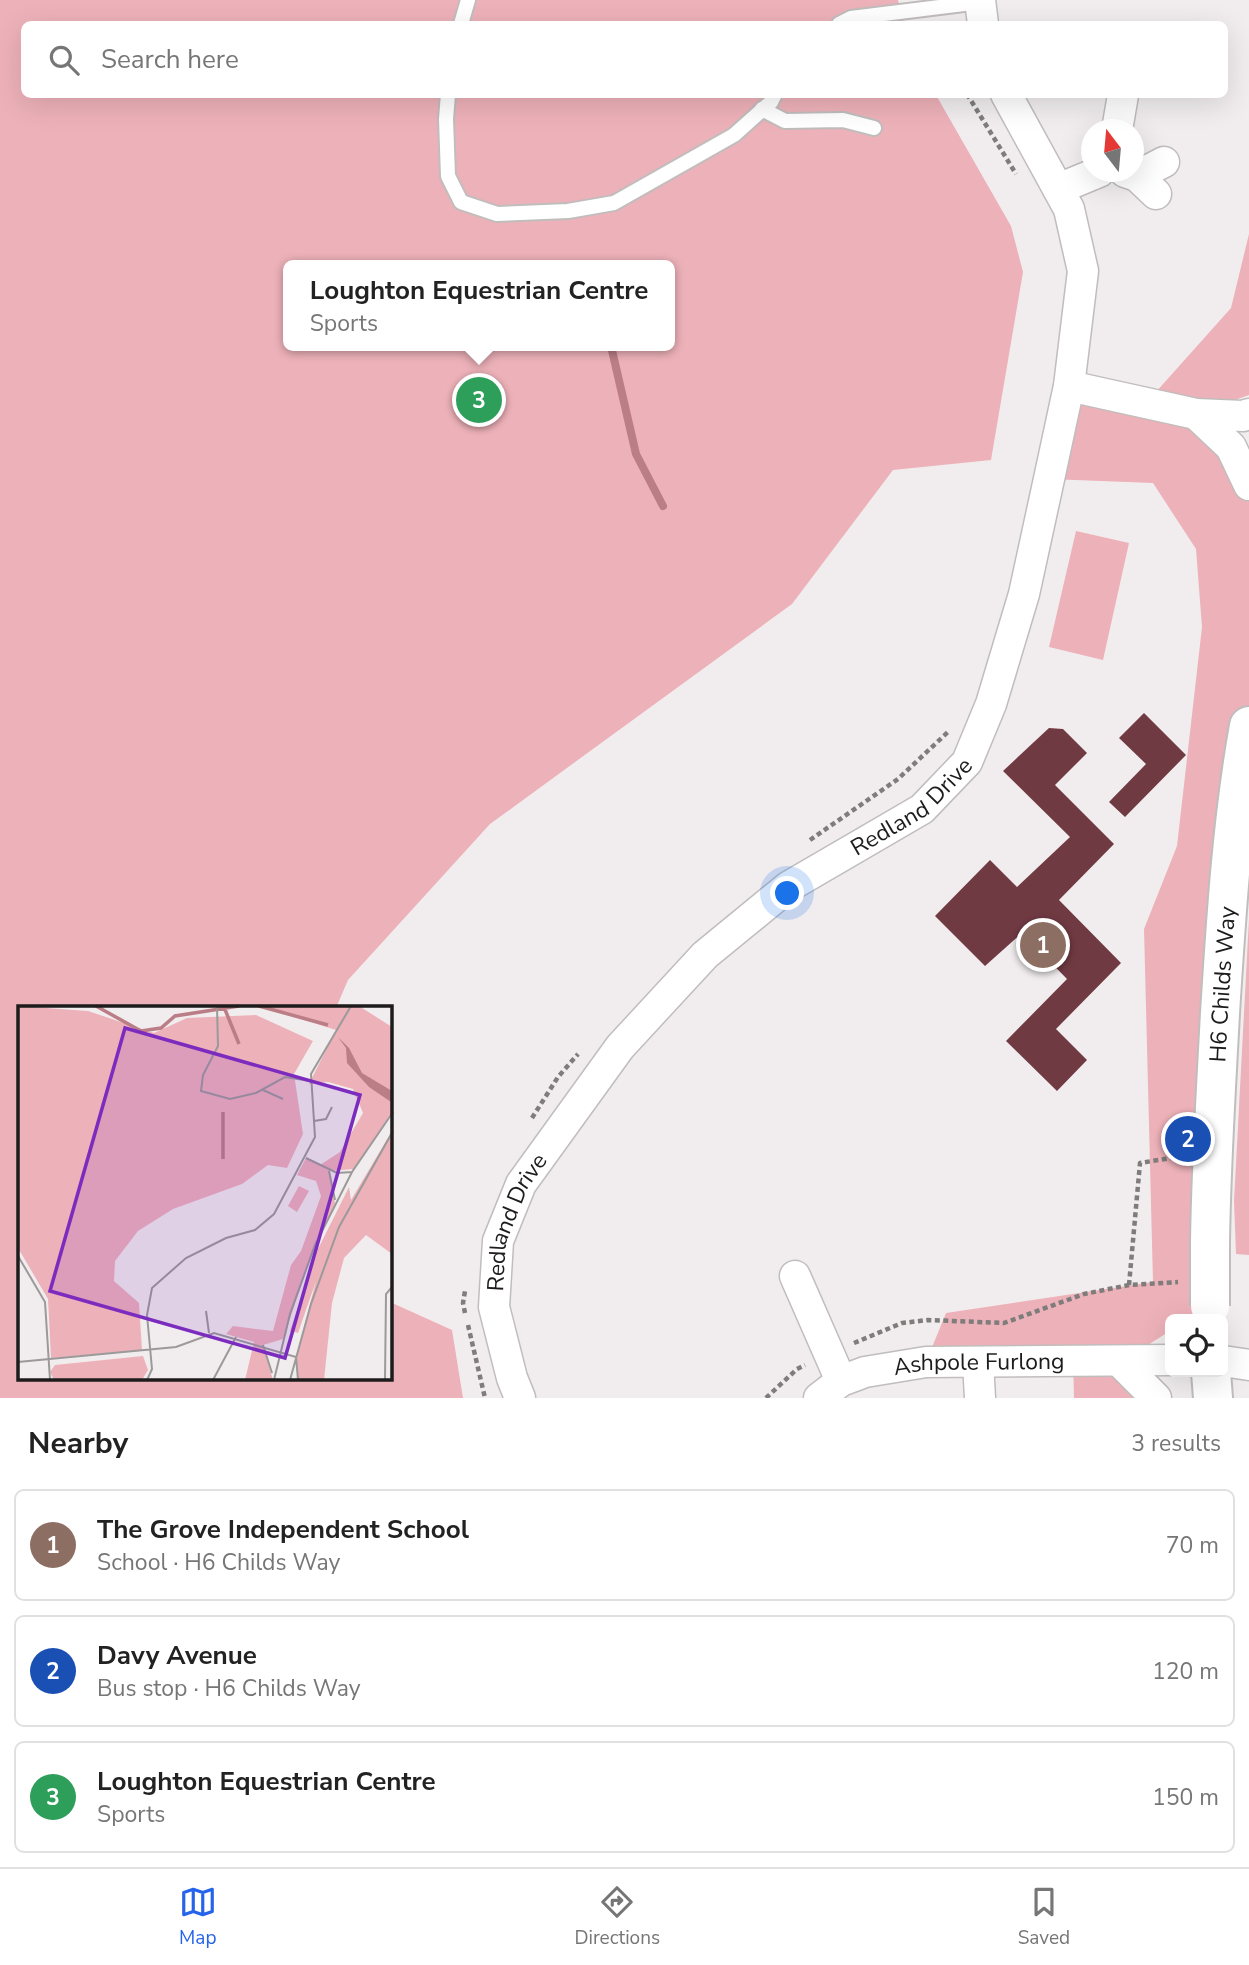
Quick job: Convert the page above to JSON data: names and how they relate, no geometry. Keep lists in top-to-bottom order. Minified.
{"streets":{"street":["Redland Drive","H6 Childs Way","Ashpole Furlong"]},"north":"top","page":{"search":"Search here","popup":["Loughton Equestrian Centre","Sports"],"pins":["3","1","2"],"heading":["Nearby","3 results"],"list":[{"mark":"1","name":"The Grove Independent School","note":"School · H6 Childs Way","value":"70 m"},{"mark":"2","name":"Davy Avenue","note":"Bus stop · H6 Childs Way","value":"120 m"},{"mark":"3","name":"Loughton Equestrian Centre","note":"Sports","value":"150 m"}],"nav":["Map","Directions","Saved"]}}
